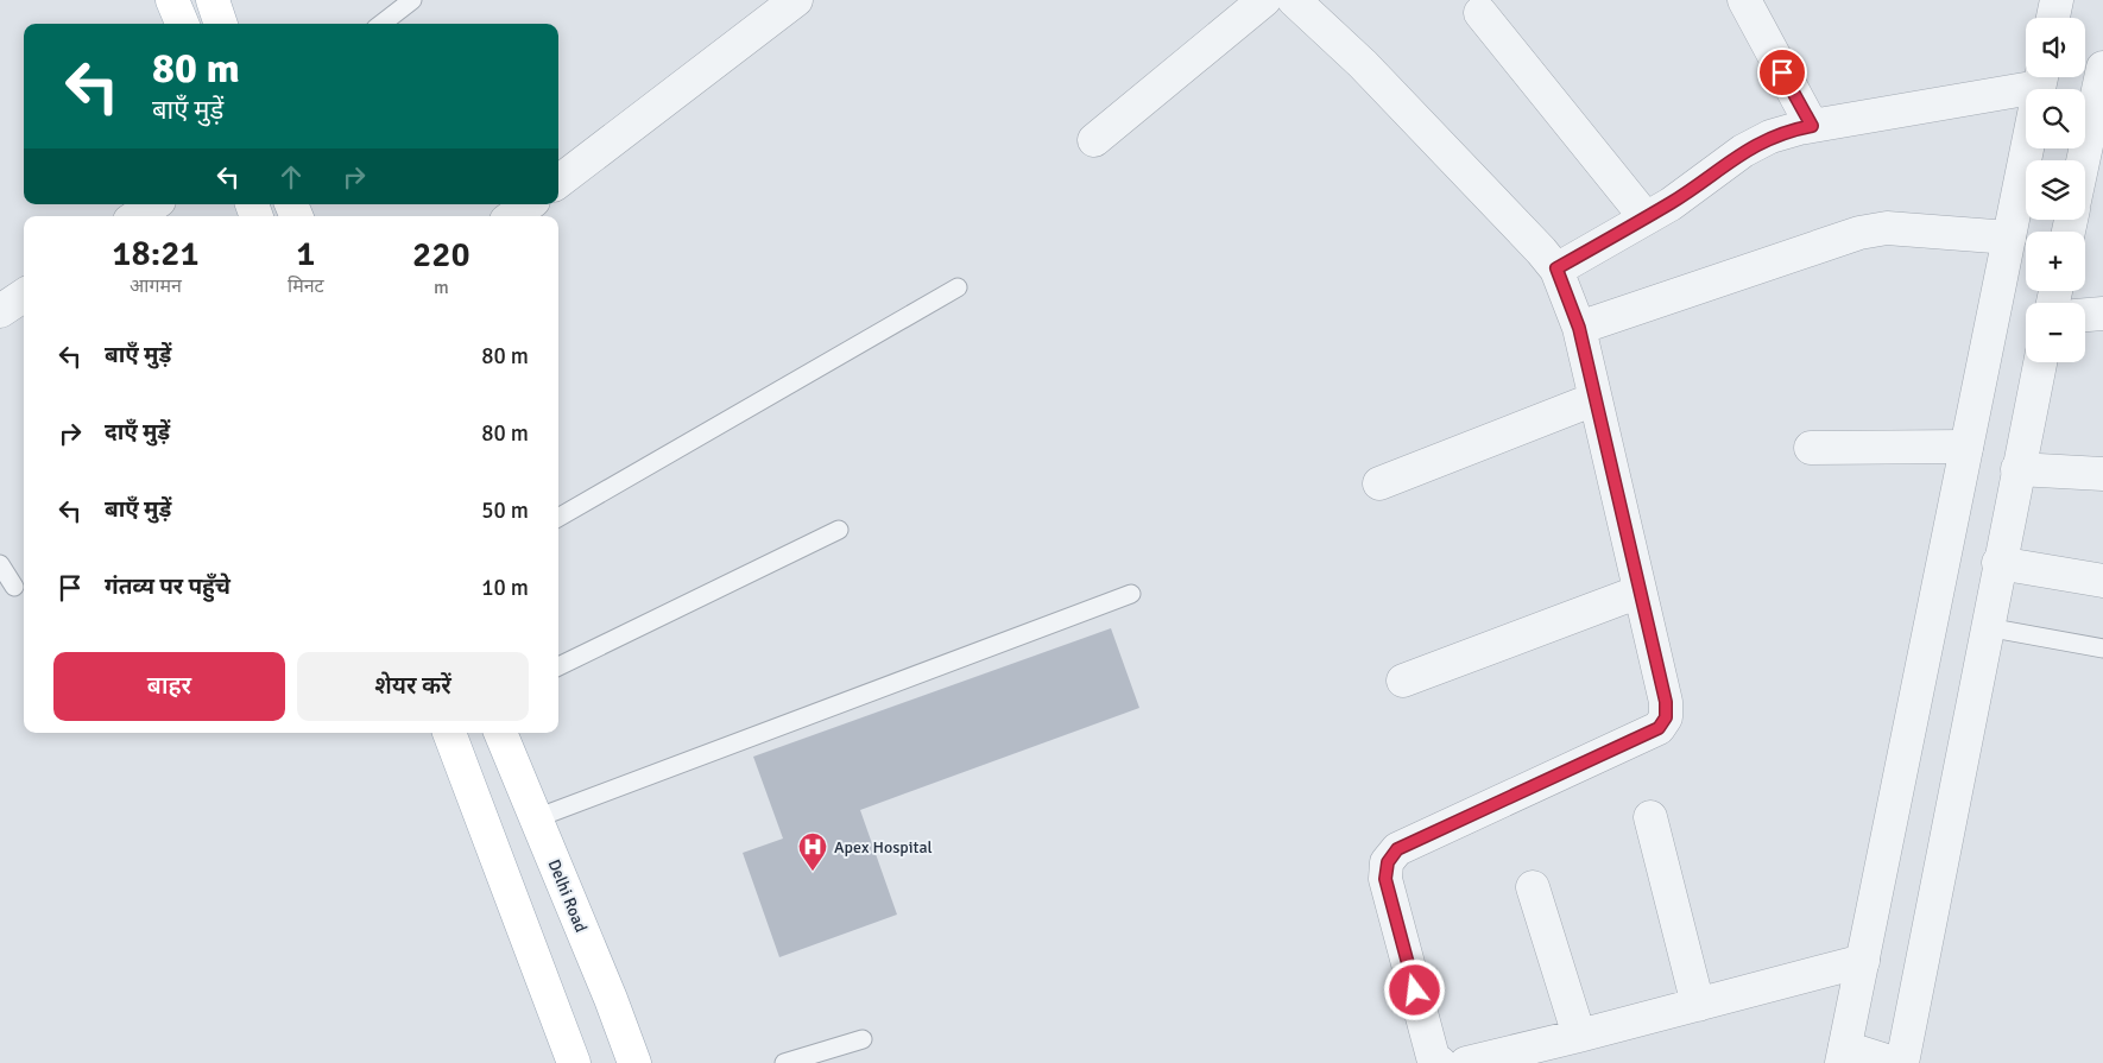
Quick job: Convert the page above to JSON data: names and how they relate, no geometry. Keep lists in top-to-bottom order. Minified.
{"streets":{"main road":["Delhi Road"]},"places":{"hospital":["Apex Hospital"]},"page":{"map_buttons":["+","−"],"turn":["80 m","बाएँ मुड़ें"],"eta":["18:21","आगमन","1","मिनट","220","m"],"list":[{"name":"बाएँ मुड़ें","value":"80 m"},{"name":"दाएँ मुड़ें","value":"80 m"},{"name":"बाएँ मुड़ें","value":"50 m"},{"name":"गंतव्य पर पहुँचे","value":"10 m"}],"buttons":["बाहर","शेयर करें"]}}
